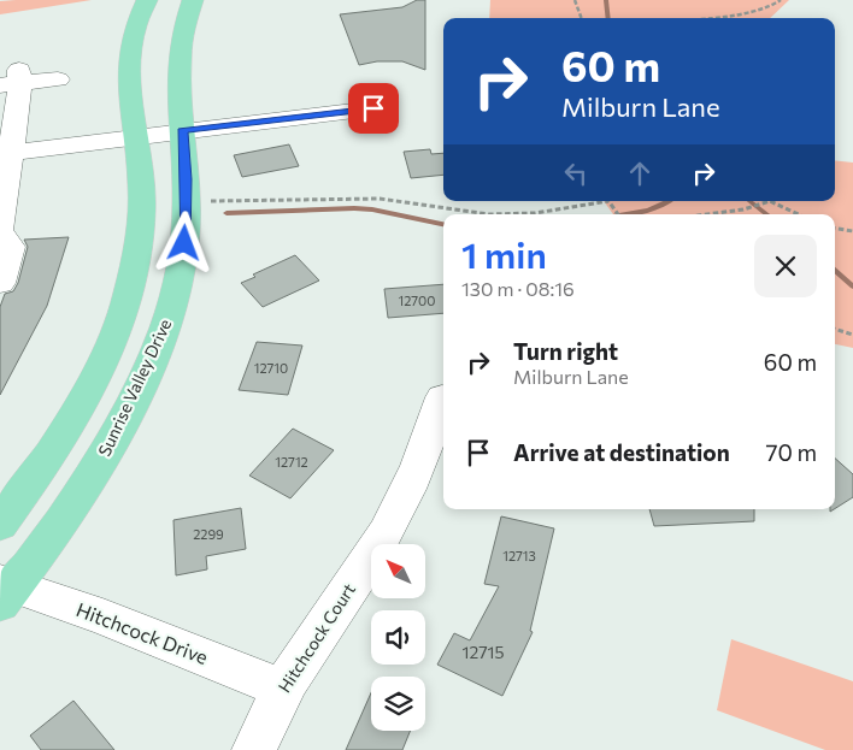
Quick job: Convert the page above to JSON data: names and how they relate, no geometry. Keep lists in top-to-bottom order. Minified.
{"streets":{"main road":["Sunrise Valley Drive"],"street":["Hitchcock Drive","Hitchcock Court"]},"crossings":[["Sunrise Valley Drive","Hitchcock Drive"],["Hitchcock Drive","Hitchcock Court"]],"house_numbers":["12700","12710","12712","2299","12713","12715"],"north":"top left","page":{"turn":["60 m","Milburn Lane"],"heading":["1 min","130 m · 08:16"],"list":[{"name":"Turn right","note":"Milburn Lane","value":"60 m"},{"name":"Arrive at destination","value":"70 m"}]}}
